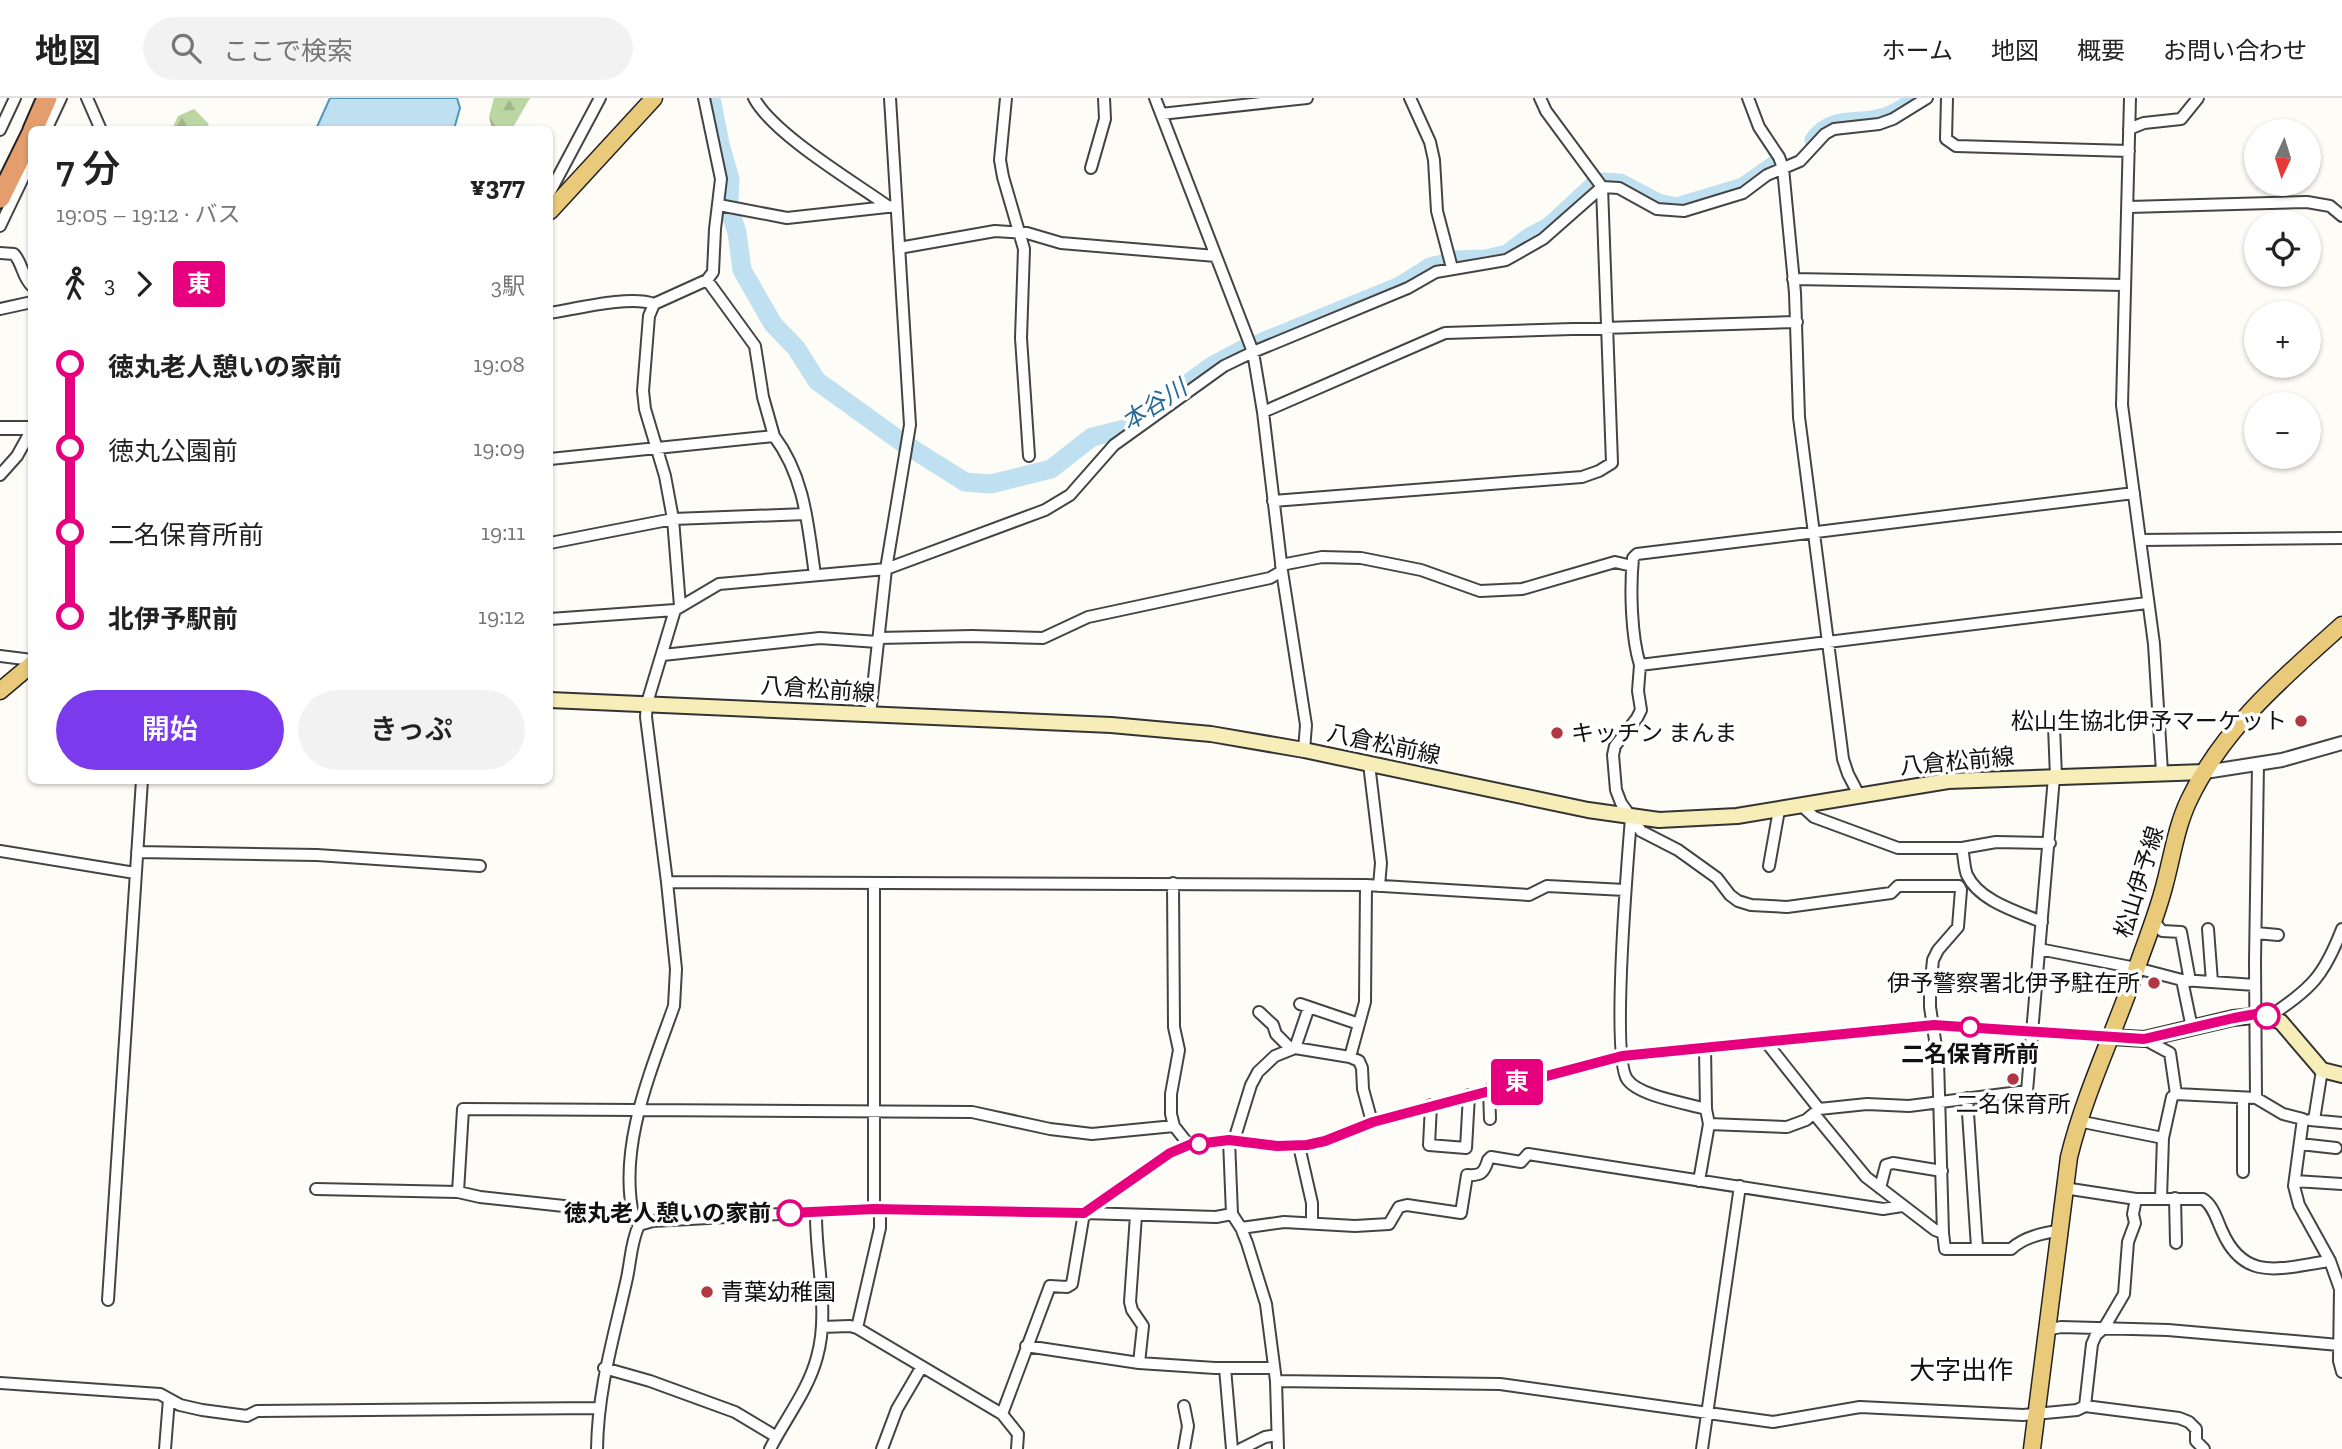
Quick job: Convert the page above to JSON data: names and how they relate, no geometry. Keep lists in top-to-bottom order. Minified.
{"streets":{"main road":["八倉松前線","松山伊予線"]},"crossings":[["八倉松前線","松山伊予線"]],"districts":["大字出作"],"water":["本谷川"],"places":["松山生協北伊予マーケット","キッチン まんま","伊予警察署北伊予駐在所","二名保育所前","二名保育所","徳丸老人憩いの家前","青葉幼稚園"],"lines":["bus line 東"],"north":"bottom","page":{"header":"地図","search":"ここで検索","nav":["ホーム","地図","概要","お問い合わせ"],"on_map":"東","map_buttons":["+","−"],"heading":["7 分","19:05 – 19:12 · バス","¥377"],"legs":["3","東","3駅"],"list":[{"name":"徳丸老人憩いの家前","value":"19:08"},{"name":"徳丸公園前","value":"19:09"},{"name":"二名保育所前","value":"19:11"},{"name":"北伊予駅前","value":"19:12"}],"buttons":["開始","きっぷ"]}}
